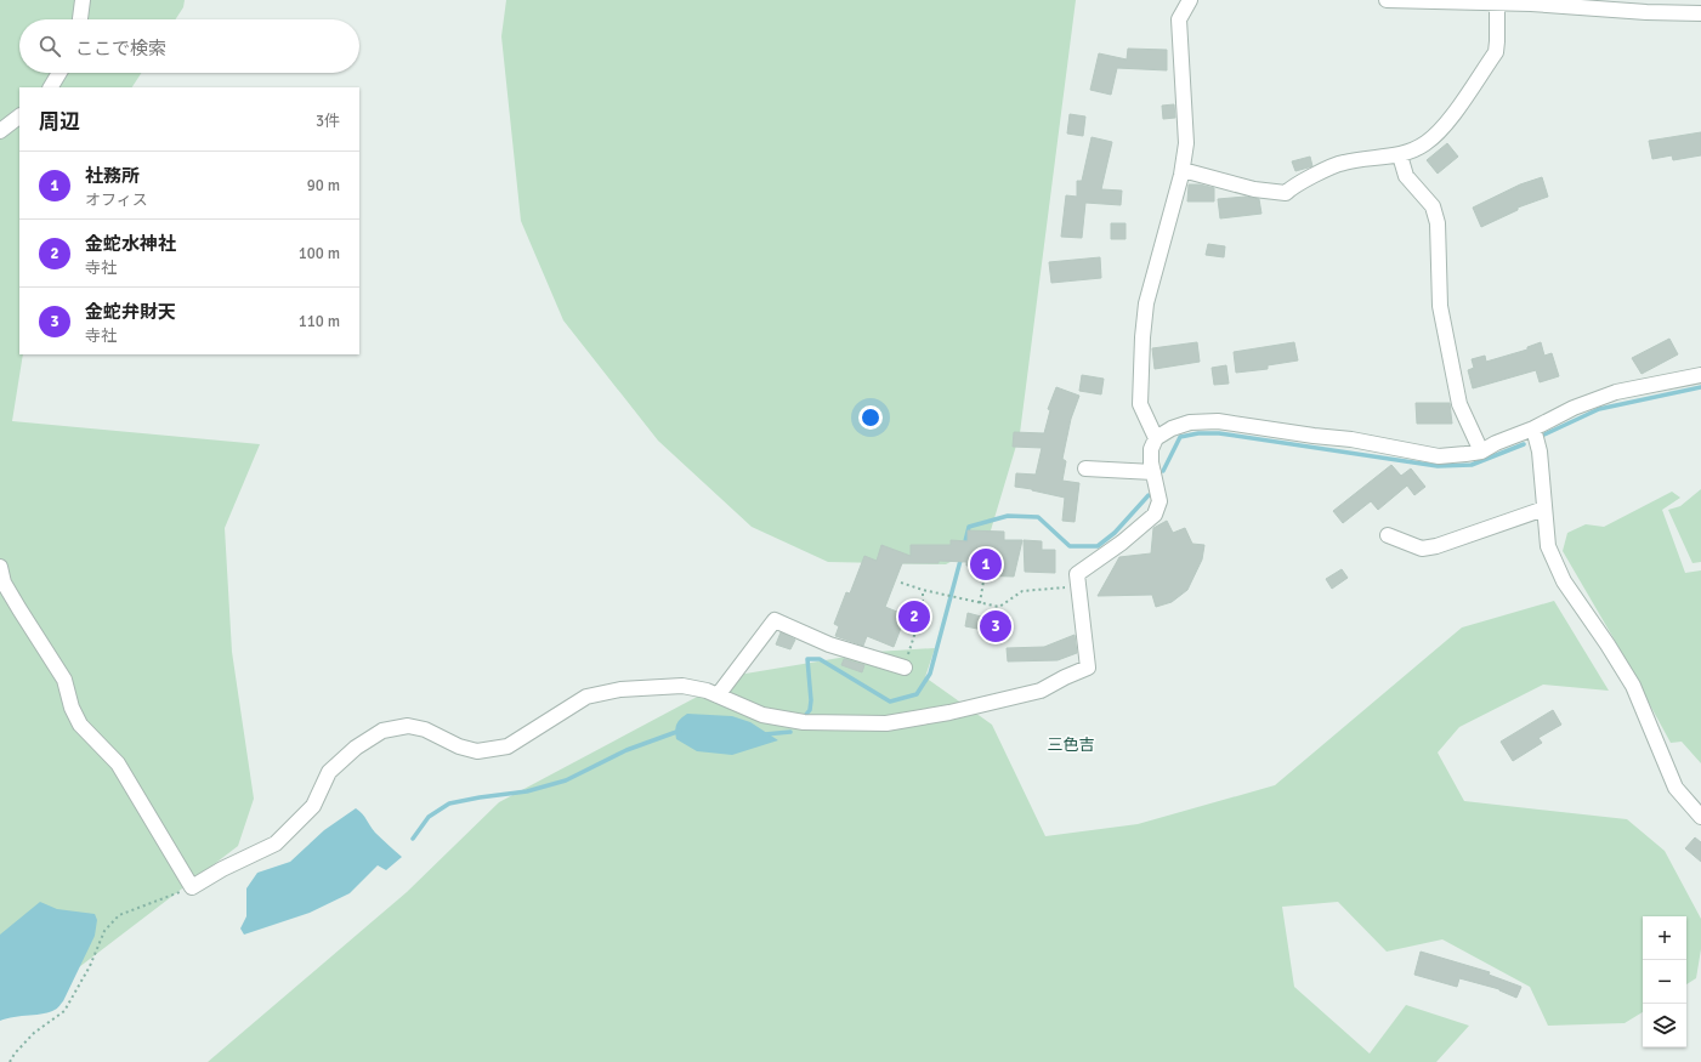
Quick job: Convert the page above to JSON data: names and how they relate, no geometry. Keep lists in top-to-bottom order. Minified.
{"districts":["三色吉"],"page":{"search":"ここで検索","heading":["周辺","3件"],"list":[{"mark":"1","name":"社務所","note":"オフィス","value":"90 m"},{"mark":"2","name":"金蛇水神社","note":"寺社","value":"100 m"},{"mark":"3","name":"金蛇弁財天","note":"寺社","value":"110 m"}],"pins":["1","2","3"],"map_buttons":["+","−"]}}
